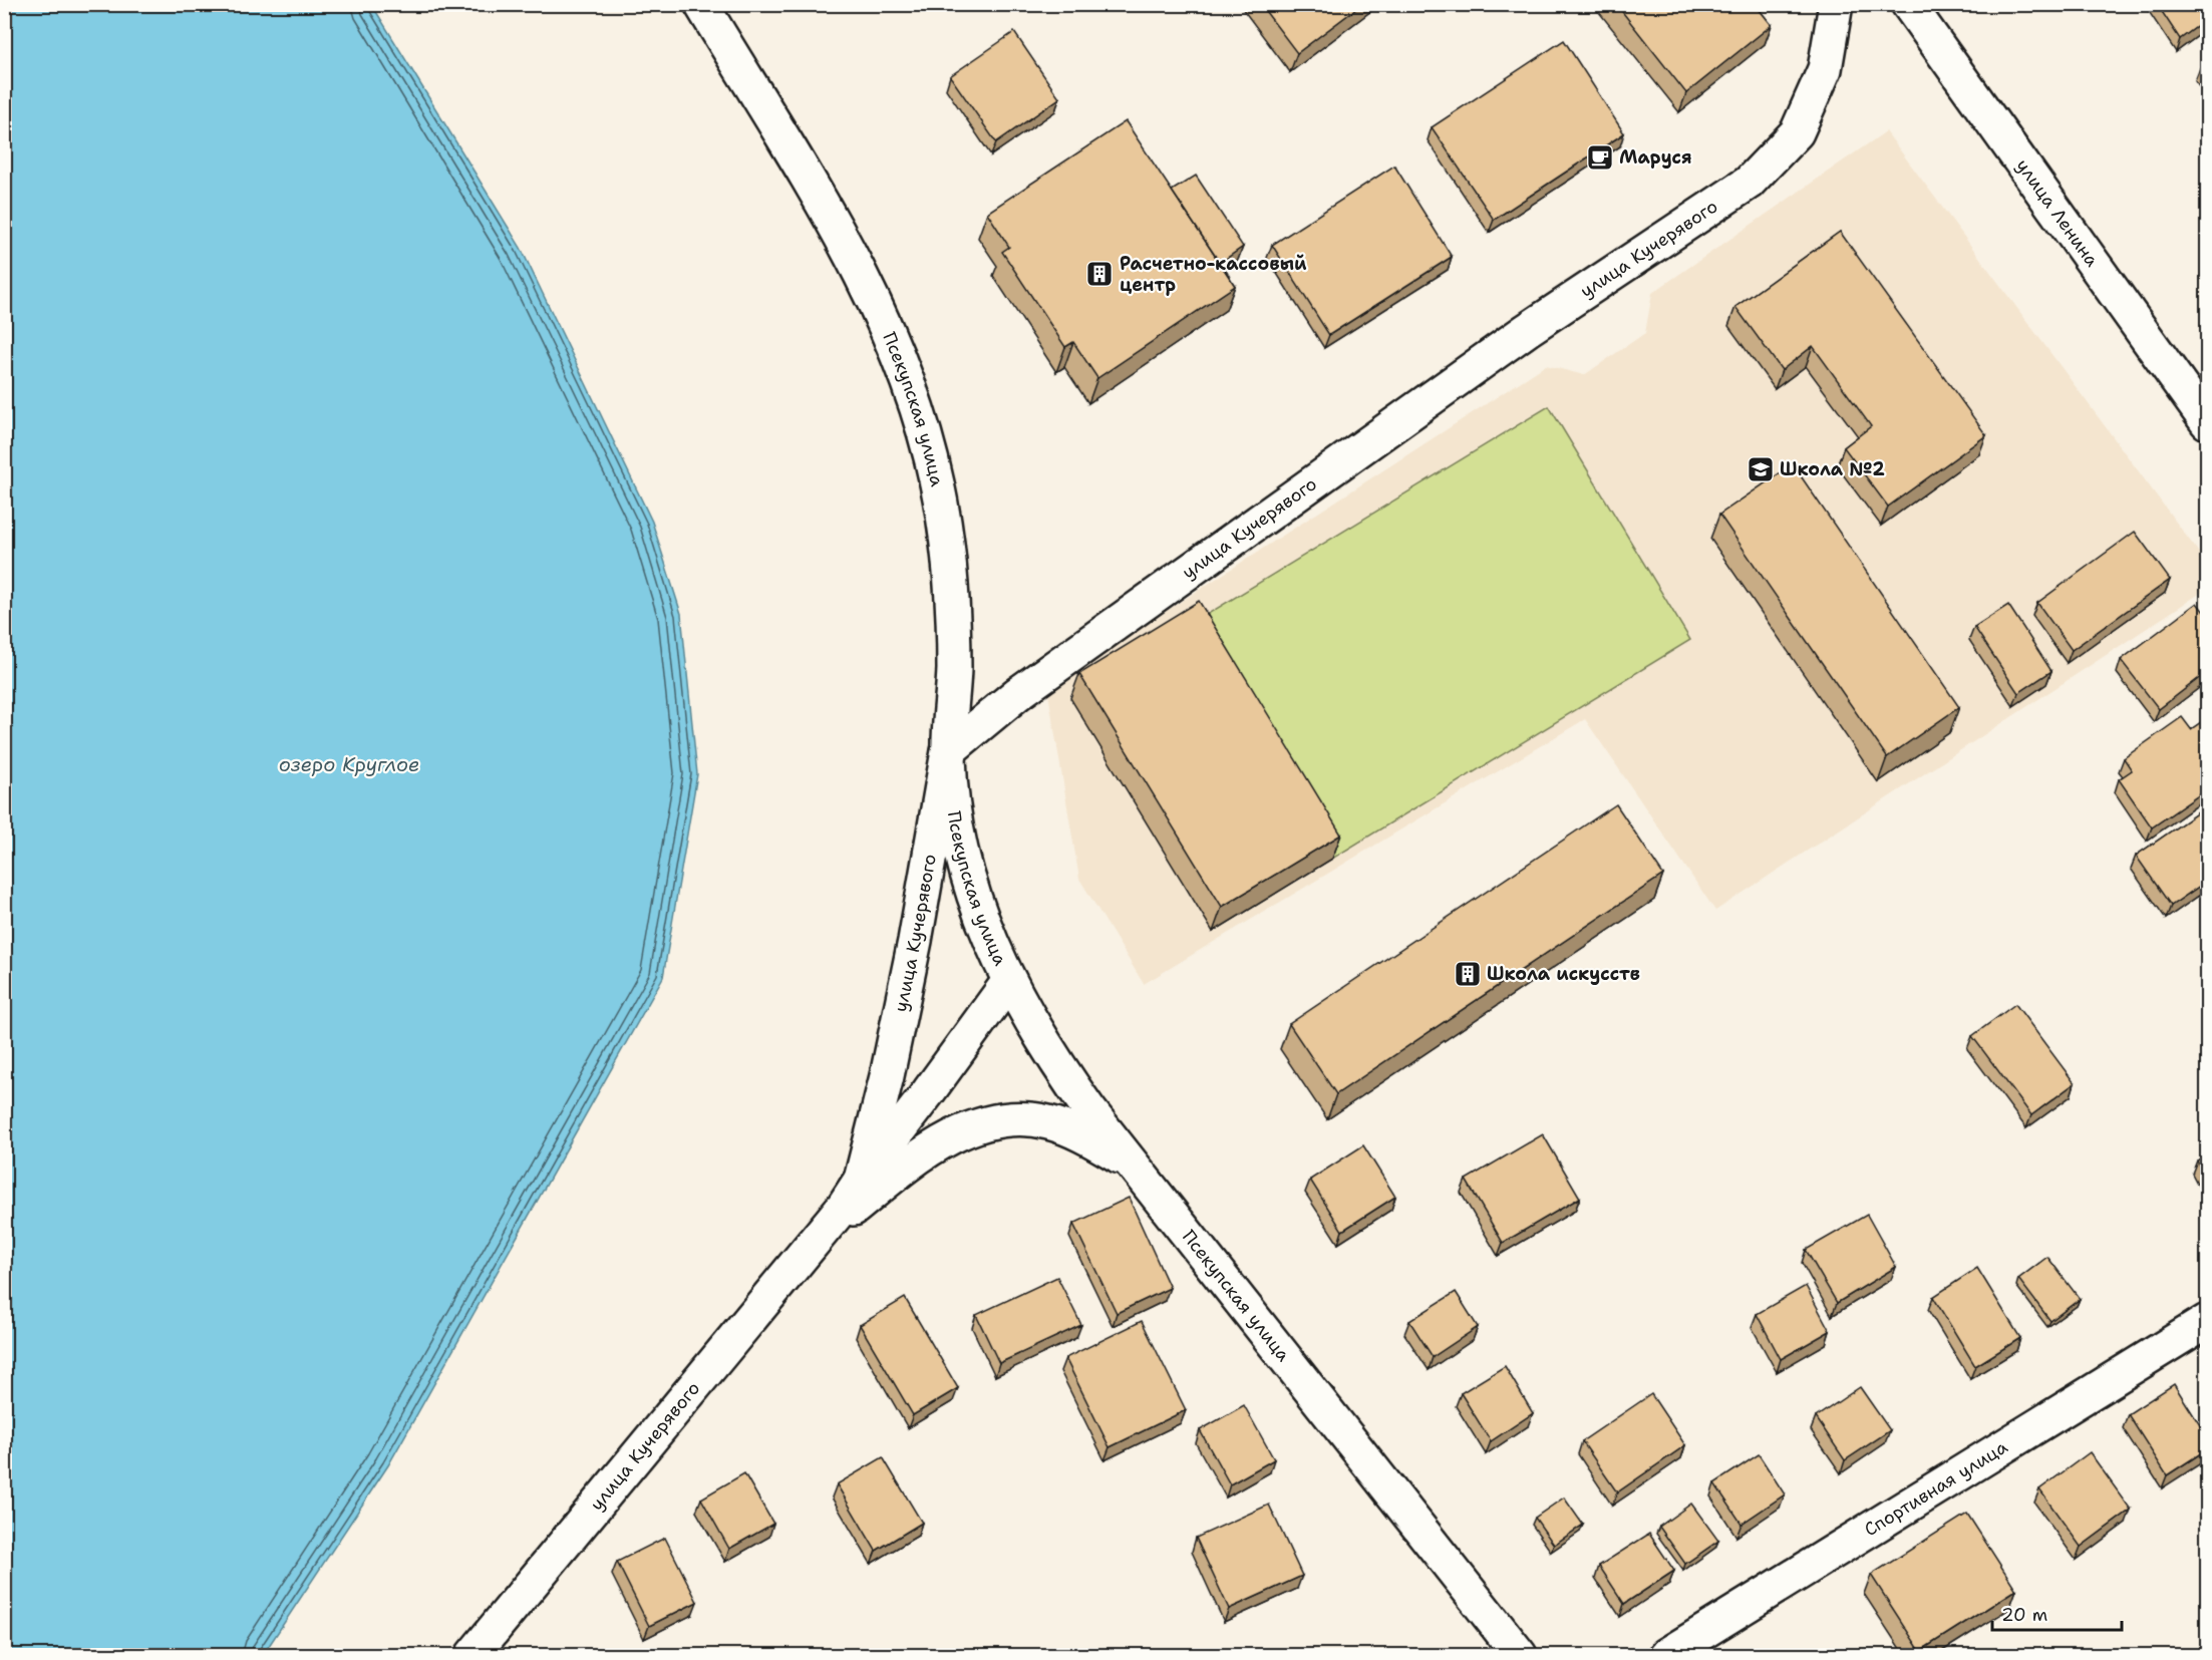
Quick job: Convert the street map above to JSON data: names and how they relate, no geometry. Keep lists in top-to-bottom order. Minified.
{"streets":{"street":["улица Ленина","улица Кучерявого","Псекупская улица","Спортивная улица"]},"crossings":[["улица Кучерявого","Псекупская улица"]],"water":["озеро Круглое"],"places":{"cafe":["Маруся"],"building":["Расчетно-кассовый центр","Школа искусств"],"school or university":["Школа №2"]},"scale_bar":"20 m"}
